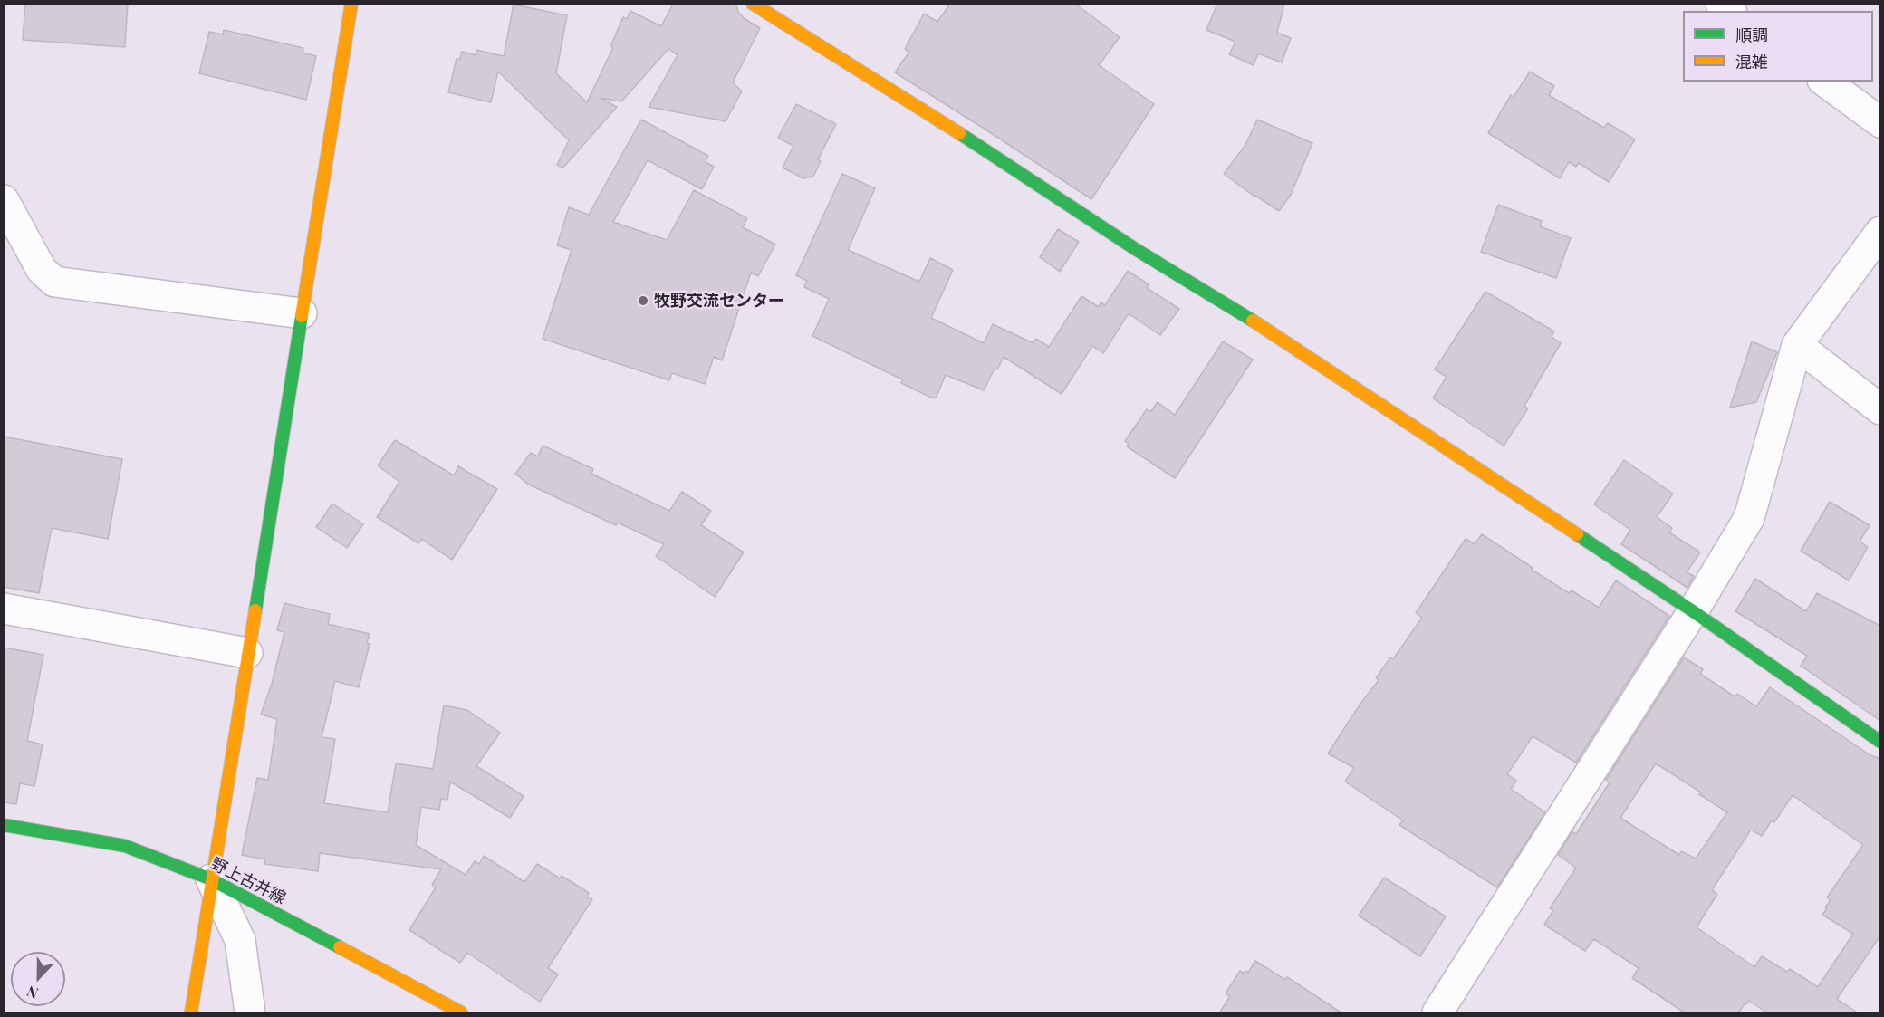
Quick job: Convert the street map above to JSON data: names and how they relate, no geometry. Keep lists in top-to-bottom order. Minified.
{"streets":{"street":["野上古井線"]},"places":["牧野交流センター"],"legend":["順調","混雑"],"north":"bottom"}
